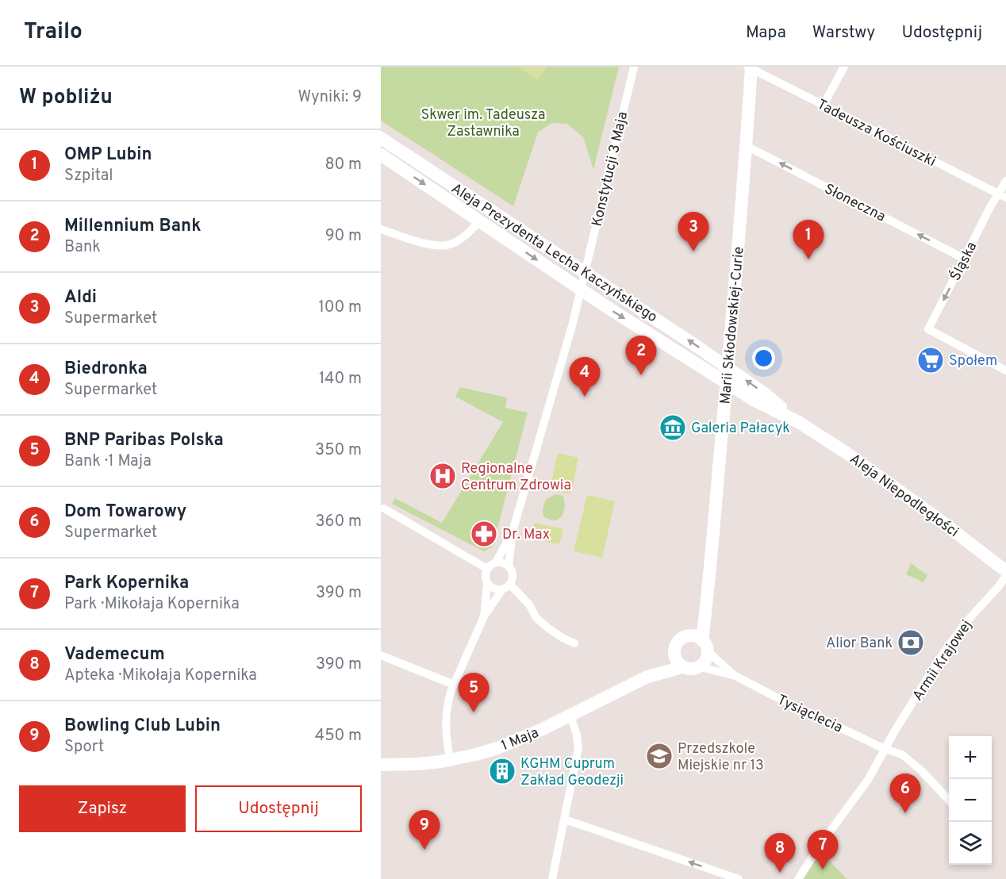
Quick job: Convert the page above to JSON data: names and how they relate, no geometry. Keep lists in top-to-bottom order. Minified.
{"streets":{"main road":["Aleja Prezydenta Lecha Kaczyńskiego","Marii Skłodowskiej-Curie","Aleja Niepodległości","1 Maja"],"street":["Tadeusza Kościuszki","Konstytucji 3 Maja","Słoneczna","Śląska","Armii Krajowej","Tysiąclecia"]},"crossings":[["Tadeusza Kościuszki","Śląska"],["Tadeusza Kościuszki","Marii Skłodowskiej-Curie"],["Konstytucji 3 Maja","Aleja Prezydenta Lecha Kaczyńskiego"],["Słoneczna","Śląska"],["Słoneczna","Marii Skłodowskiej-Curie"],["Aleja Prezydenta Lecha Kaczyńskiego","Marii Skłodowskiej-Curie"],["Aleja Prezydenta Lecha Kaczyńskiego","Aleja Niepodległości"],["Marii Skłodowskiej-Curie","Aleja Niepodległości"],["Armii Krajowej","Tysiąclecia"]],"one_way":["Słoneczna"],"parks":["Skwer im. Tadeusza Zastawnika"],"places":{"supermarket":["Społem"],"museum":["Galeria Pałacyk"],"hospital":["Regionalne Centrum Zdrowia"],"pharmacy":["Dr. Max"],"bank":["Alior Bank"],"school or university":["Przedszkole Miejskie nr 13"],"building":["KGHM Cuprum Zakład Geodezji"]},"page":{"header":"Trailo","nav":["Mapa","Warstwy","Udostępnij"],"heading":["W pobliżu","Wyniki: 9"],"list":[{"mark":"1","name":"OMP Lubin","note":"Szpital","value":"80 m"},{"mark":"2","name":"Millennium Bank","note":"Bank","value":"90 m"},{"mark":"3","name":"Aldi","note":"Supermarket","value":"100 m"},{"mark":"4","name":"Biedronka","note":"Supermarket","value":"140 m"},{"mark":"5","name":"BNP Paribas Polska","note":"Bank · 1 Maja","value":"350 m"},{"mark":"6","name":"Dom Towarowy","note":"Supermarket","value":"360 m"},{"mark":"7","name":"Park Kopernika","note":"Park · Mikołaja Kopernika","value":"390 m"},{"mark":"8","name":"Vademecum","note":"Apteka · Mikołaja Kopernika","value":"390 m"},{"mark":"9","name":"Bowling Club Lubin","note":"Sport","value":"450 m"}],"pins":["3","1","2","4","5","6","9","7","8"],"map_buttons":["+","−"],"buttons":["Zapisz","Udostępnij"]}}
